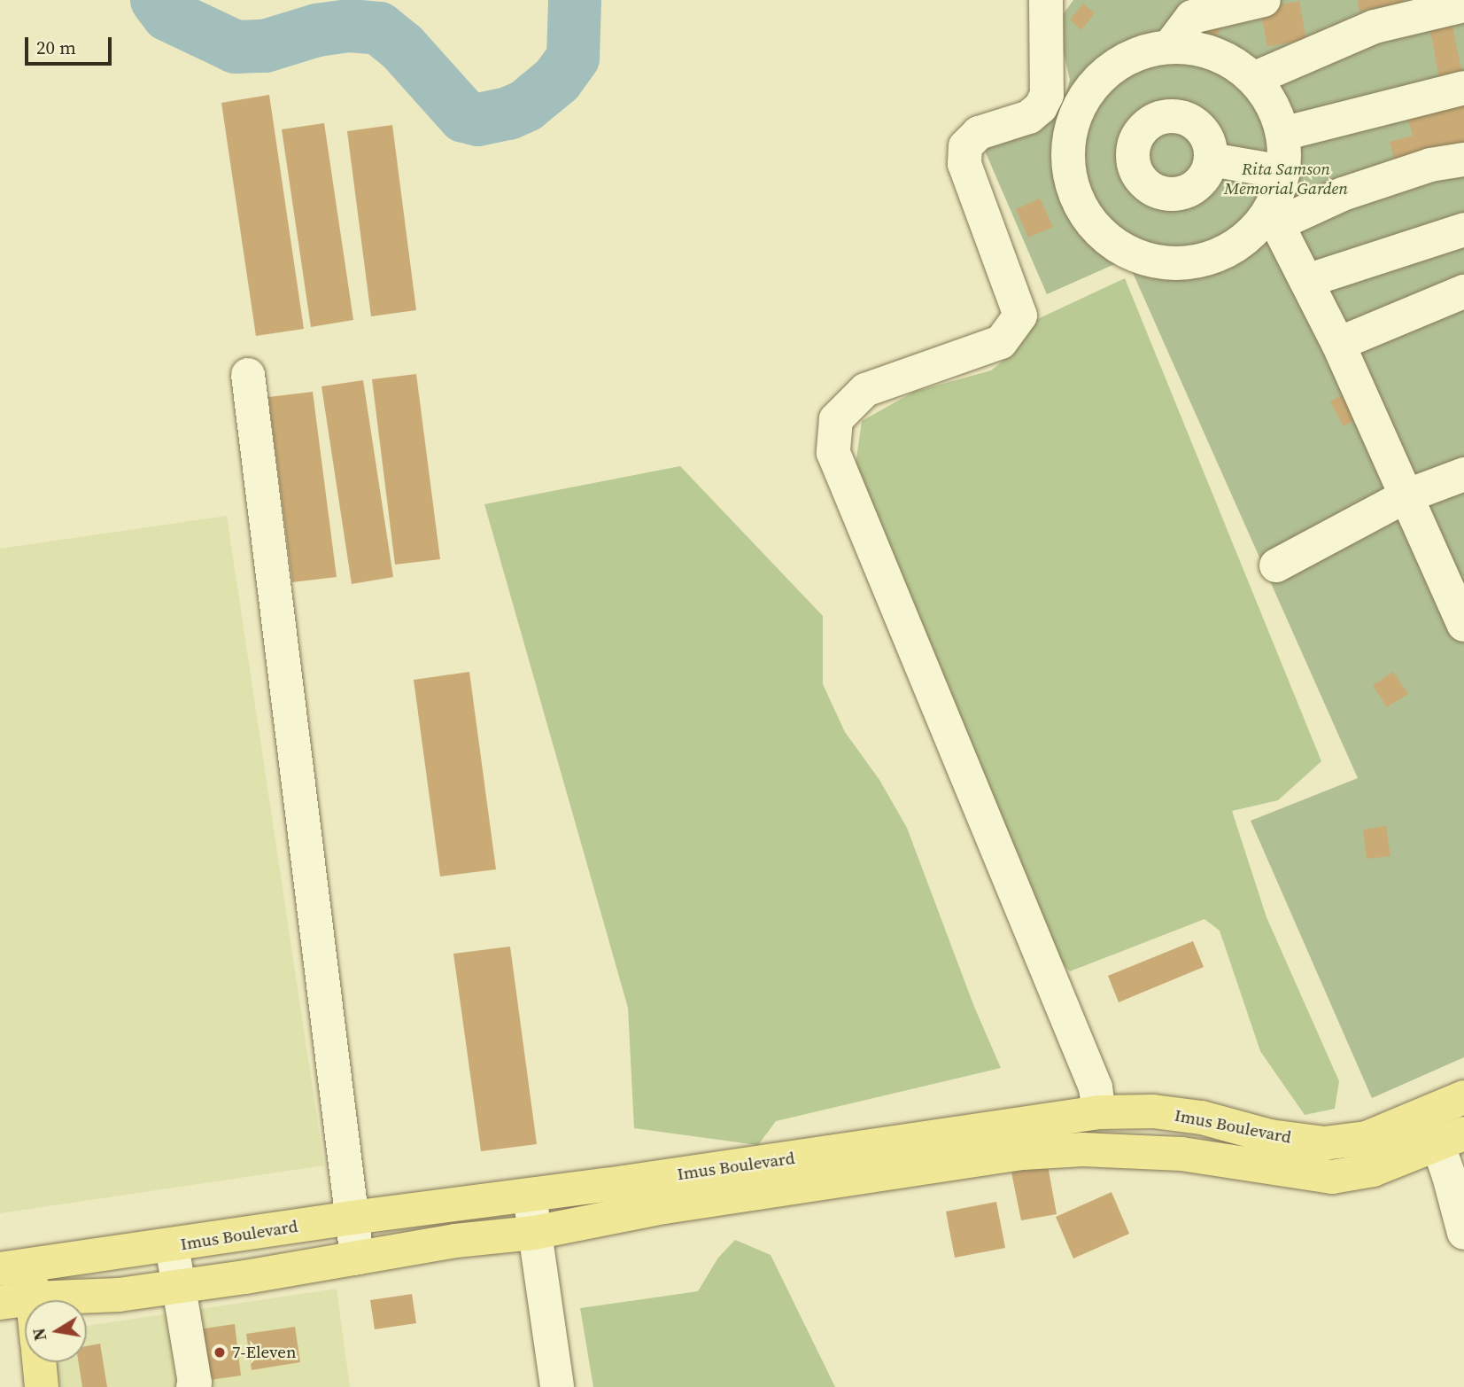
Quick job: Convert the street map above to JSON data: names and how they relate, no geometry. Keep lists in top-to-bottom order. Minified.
{"streets":{"main road":["Imus Boulevard"]},"parks":["Rita Samson Memorial Garden"],"places":["7-Eleven"],"scale_bar":"20 m","north":"left"}
